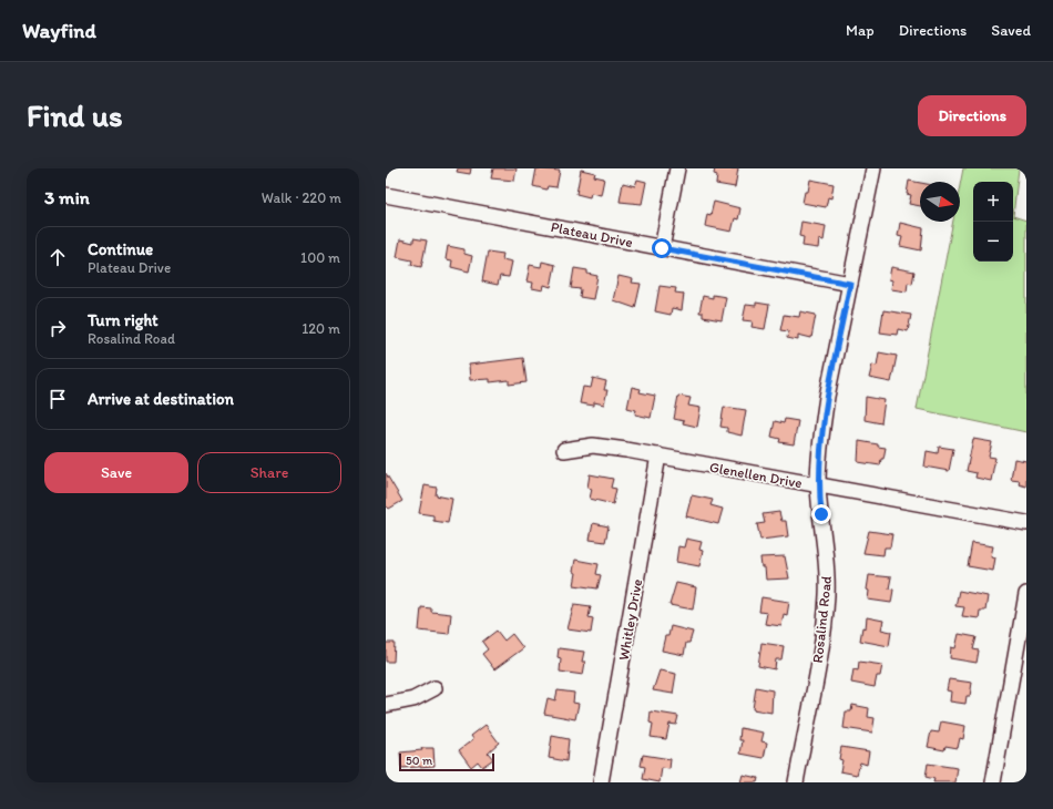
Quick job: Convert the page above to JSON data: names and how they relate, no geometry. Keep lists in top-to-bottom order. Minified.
{"streets":{"street":["Plateau Drive","Glenellen Drive","Whitley Drive","Rosalind Road"]},"crossings":[["Plateau Drive","Rosalind Road"],["Glenellen Drive","Whitley Drive"],["Glenellen Drive","Rosalind Road"]],"scale_bar":"50 m","north":"right","page":{"header":"Wayfind","nav":["Map","Directions","Saved"],"buttons":["Directions",["Save","Share"]],"title":"Find us","heading":["3 min","Walk · 220 m"],"map_buttons":["+","−"],"list":[["Continue","Plateau Drive","100 m"],["Turn right","Rosalind Road","120 m"],"Arrive at destination"],"scale":"50 m"}}
